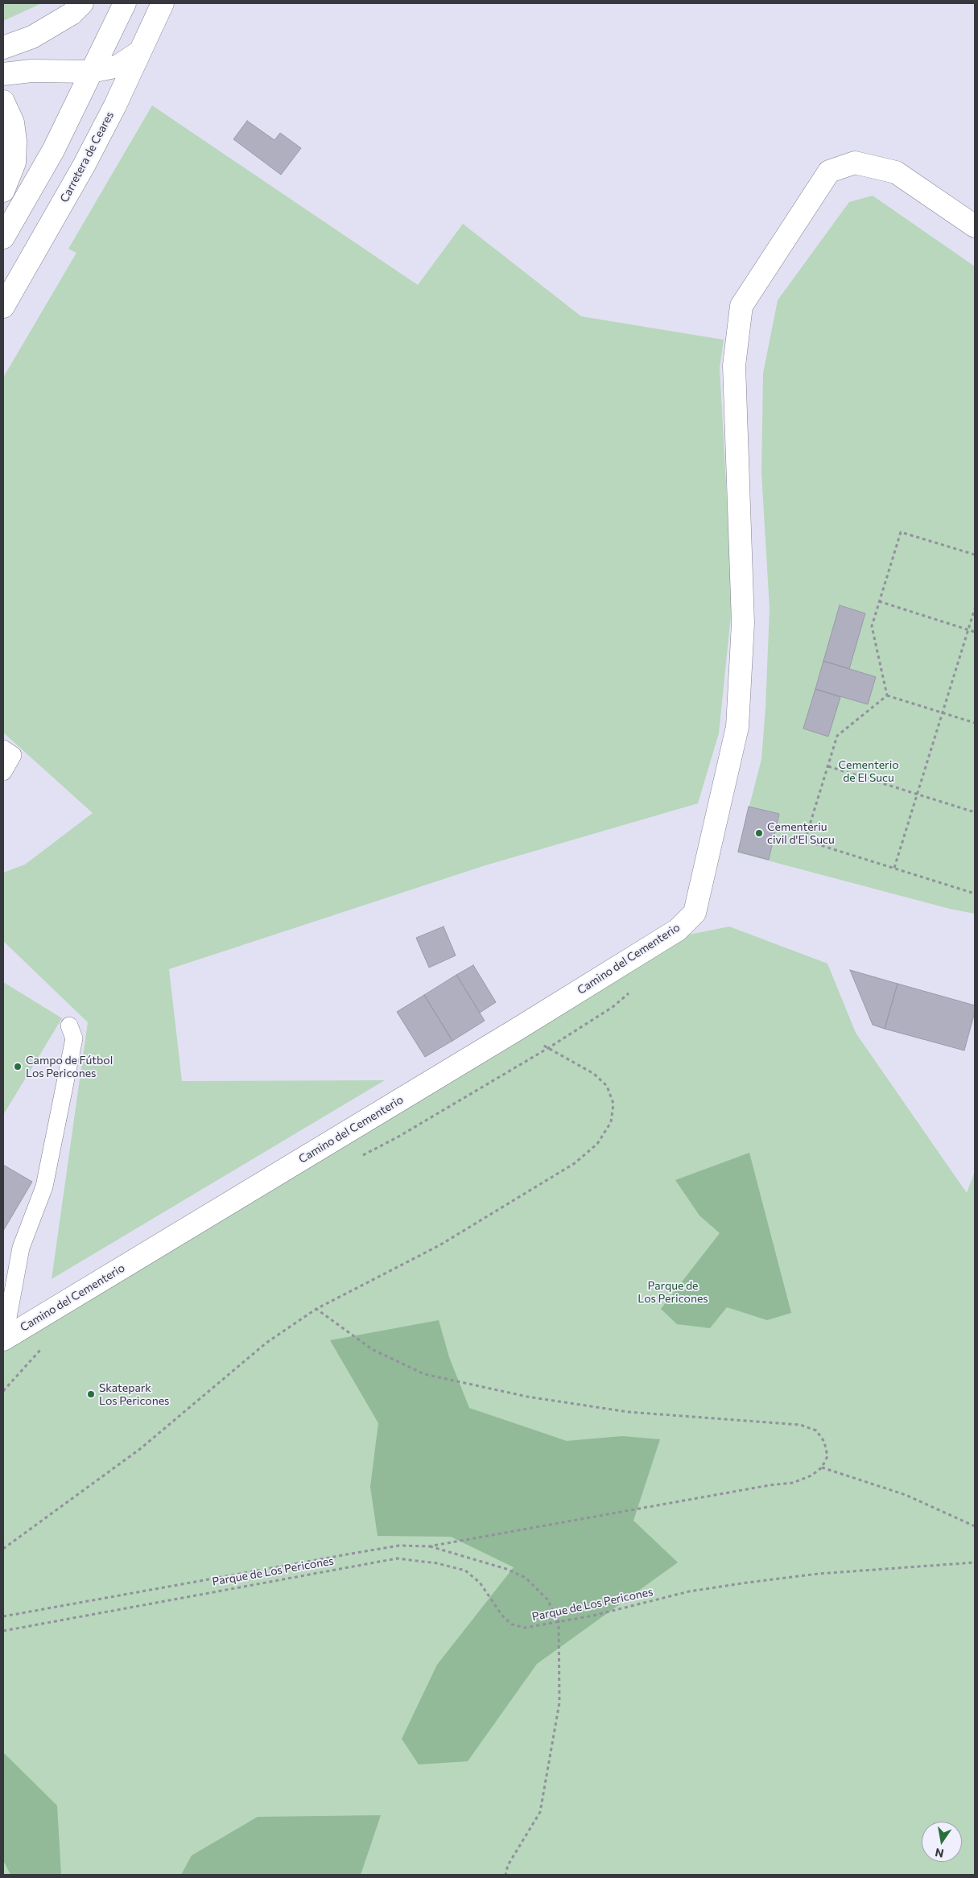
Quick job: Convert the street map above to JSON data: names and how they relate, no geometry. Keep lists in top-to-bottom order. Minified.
{"streets":{"street":["Carretera de Ceares","Camino del Cementerio"],"path":["Parque de Los Pericones"]},"parks":["Cementerio de El Sucu","Parque de Los Pericones"],"places":["Cementeriu civil d'El Sucu","Campo de Fútbol Los Pericones","Skatepark Los Pericones"],"north":"bottom"}
